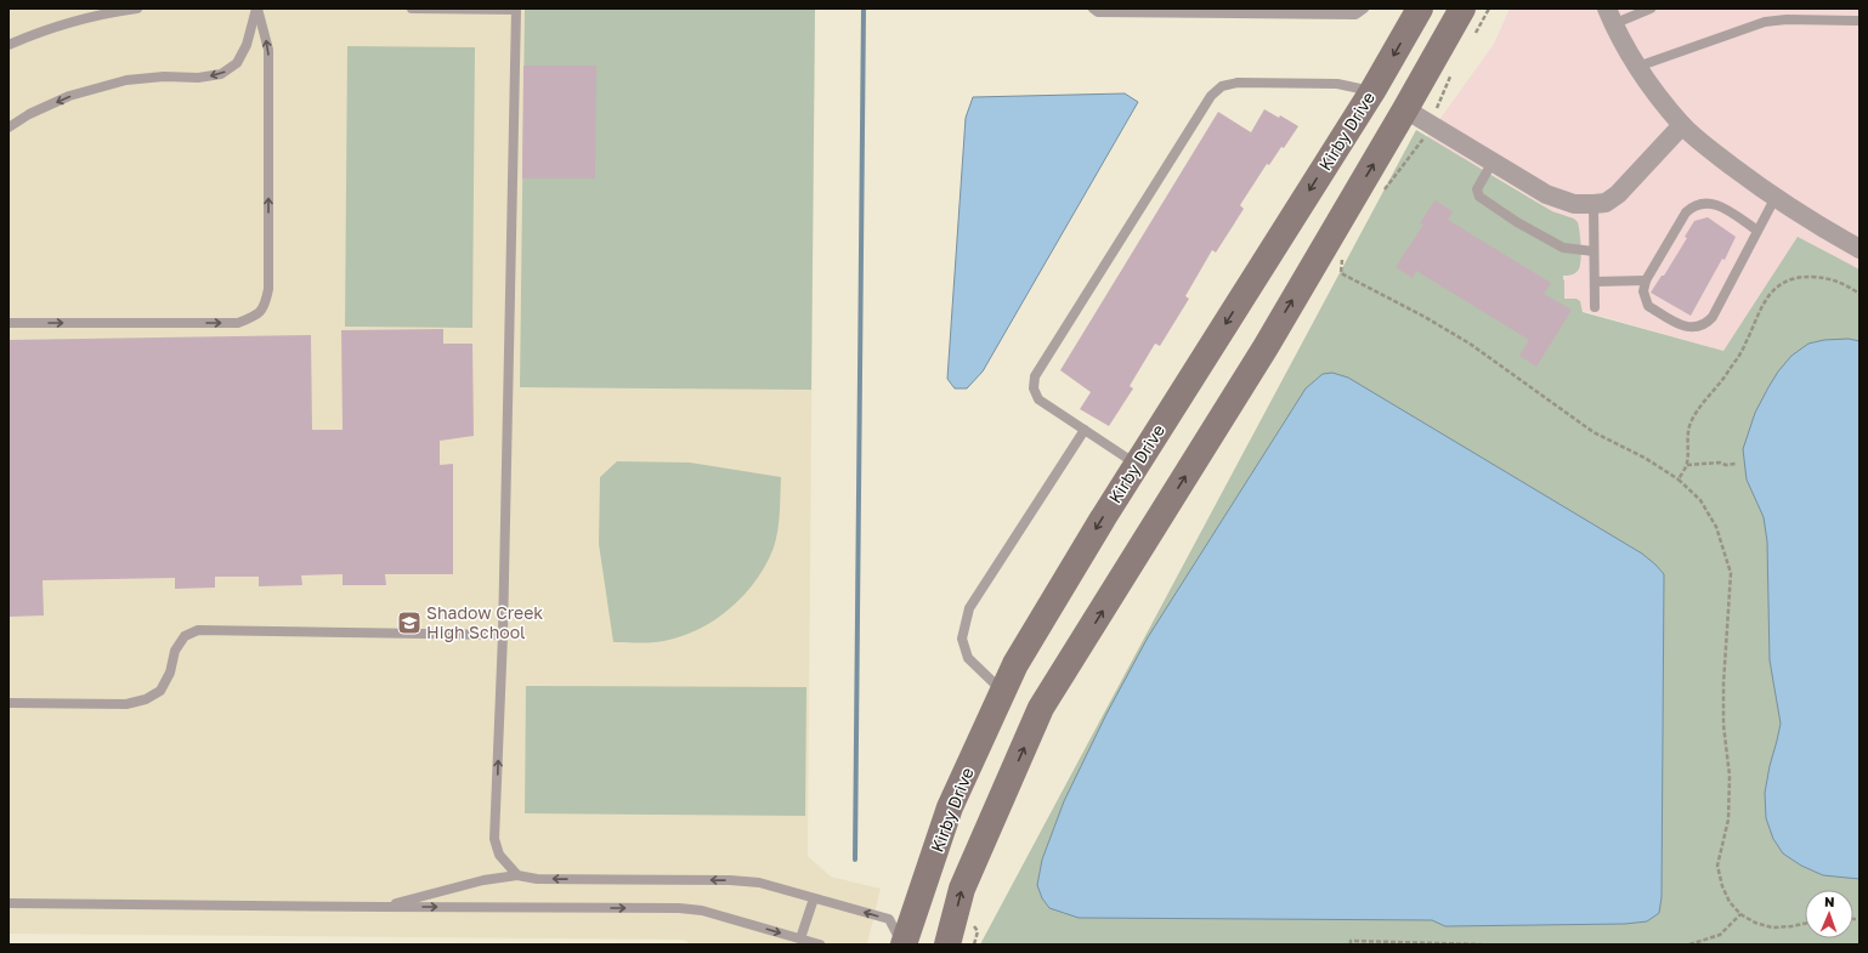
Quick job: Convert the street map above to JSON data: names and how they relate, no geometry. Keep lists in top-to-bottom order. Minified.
{"streets":{"main road":["Kirby Drive"]},"places":{"school or university":["Shadow Creek High School"]},"north":"top"}
